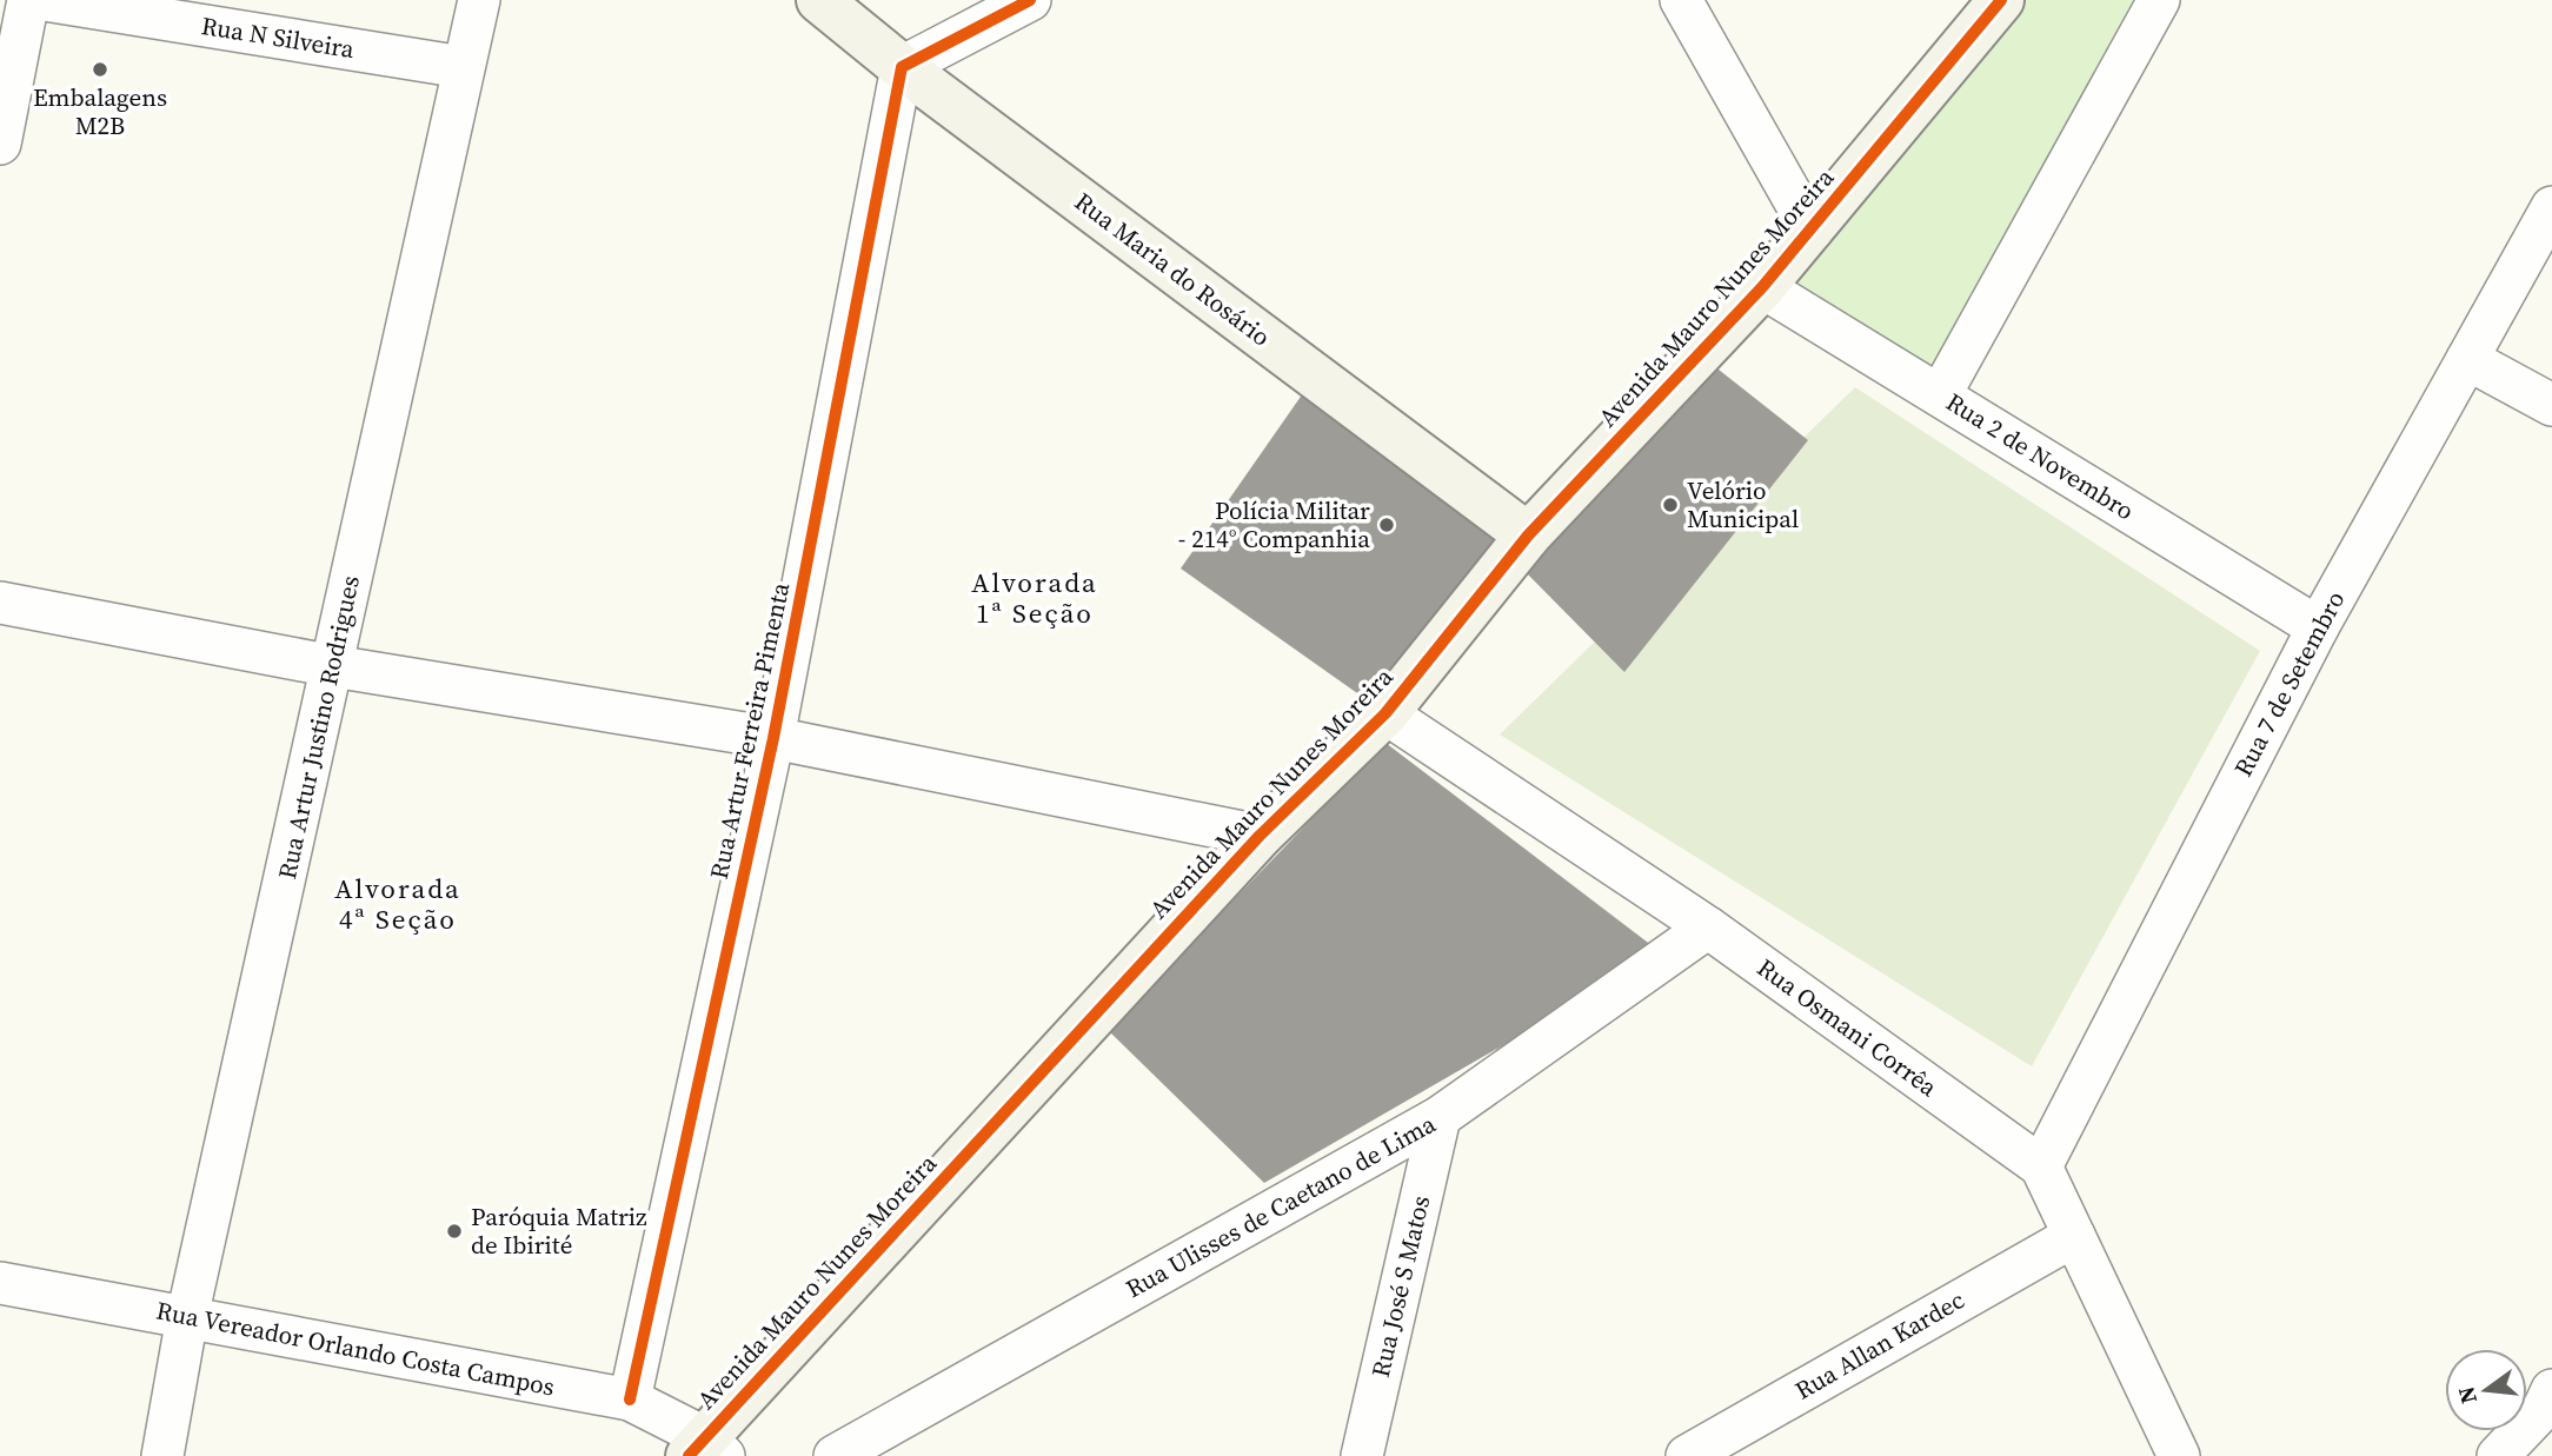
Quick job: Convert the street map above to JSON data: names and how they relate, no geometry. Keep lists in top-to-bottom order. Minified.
{"streets":{"street":["Rua N Silveira","Rua Maria do Rosário","Avenida Mauro Nunes Moreira","Rua 2 de Novembro","Rua 7 de Setembro","Rua Artur Justino Rodrigues","Rua Artur Ferreira Pimenta","Rua Osmani Corrêa","Rua Ulisses de Caetano de Lima","Rua José S Matos","Rua Allan Kardec","Rua Vereador Orlando Costa Campos"]},"crossings":[["Rua N Silveira","Rua Artur Justino Rodrigues"],["Rua Maria do Rosário","Avenida Mauro Nunes Moreira"],["Rua Maria do Rosário","Rua Artur Ferreira Pimenta"],["Avenida Mauro Nunes Moreira","Rua 2 de Novembro"],["Avenida Mauro Nunes Moreira","Rua Osmani Corrêa"],["Avenida Mauro Nunes Moreira","Rua Vereador Orlando Costa Campos"],["Rua 2 de Novembro","Rua 7 de Setembro"],["Rua 7 de Setembro","Rua Osmani Corrêa"],["Rua Artur Justino Rodrigues","Rua Vereador Orlando Costa Campos"],["Rua Artur Ferreira Pimenta","Rua Vereador Orlando Costa Campos"],["Rua Osmani Corrêa","Rua Ulisses de Caetano de Lima"],["Rua Osmani Corrêa","Rua Allan Kardec"],["Rua Ulisses de Caetano de Lima","Rua José S Matos"]],"districts":["Alvorada 1ª Seção","Alvorada 4ª Seção"],"places":["Embalagens M2B","Velório Municipal","Polícia Militar - 214° Companhia","Paróquia Matriz de Ibirité"],"north":"left"}
